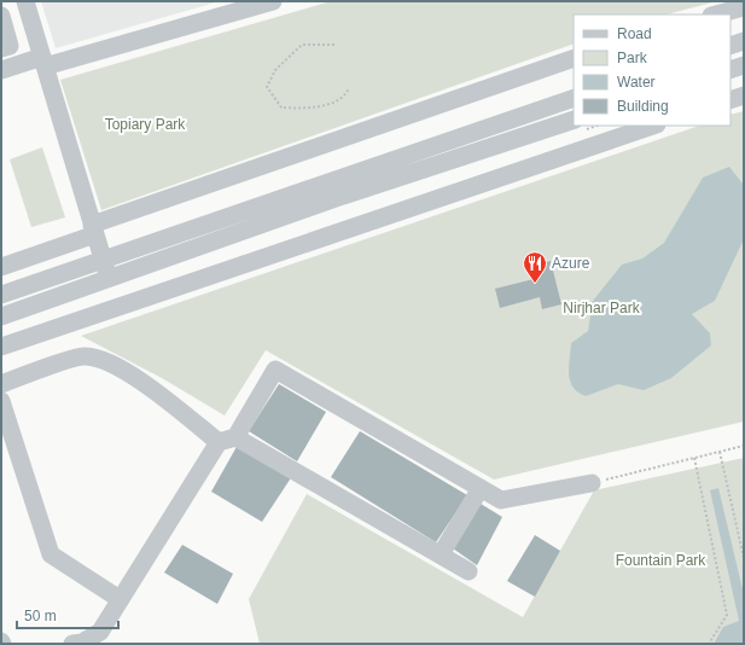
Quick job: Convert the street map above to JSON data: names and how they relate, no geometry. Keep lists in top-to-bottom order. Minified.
{"parks":["Topiary Park","Nirjhar Park","Fountain Park"],"places":{"restaurant":["Azure"]},"legend":["Road","Park","Water","Building"],"scale_bar":"50 m"}
